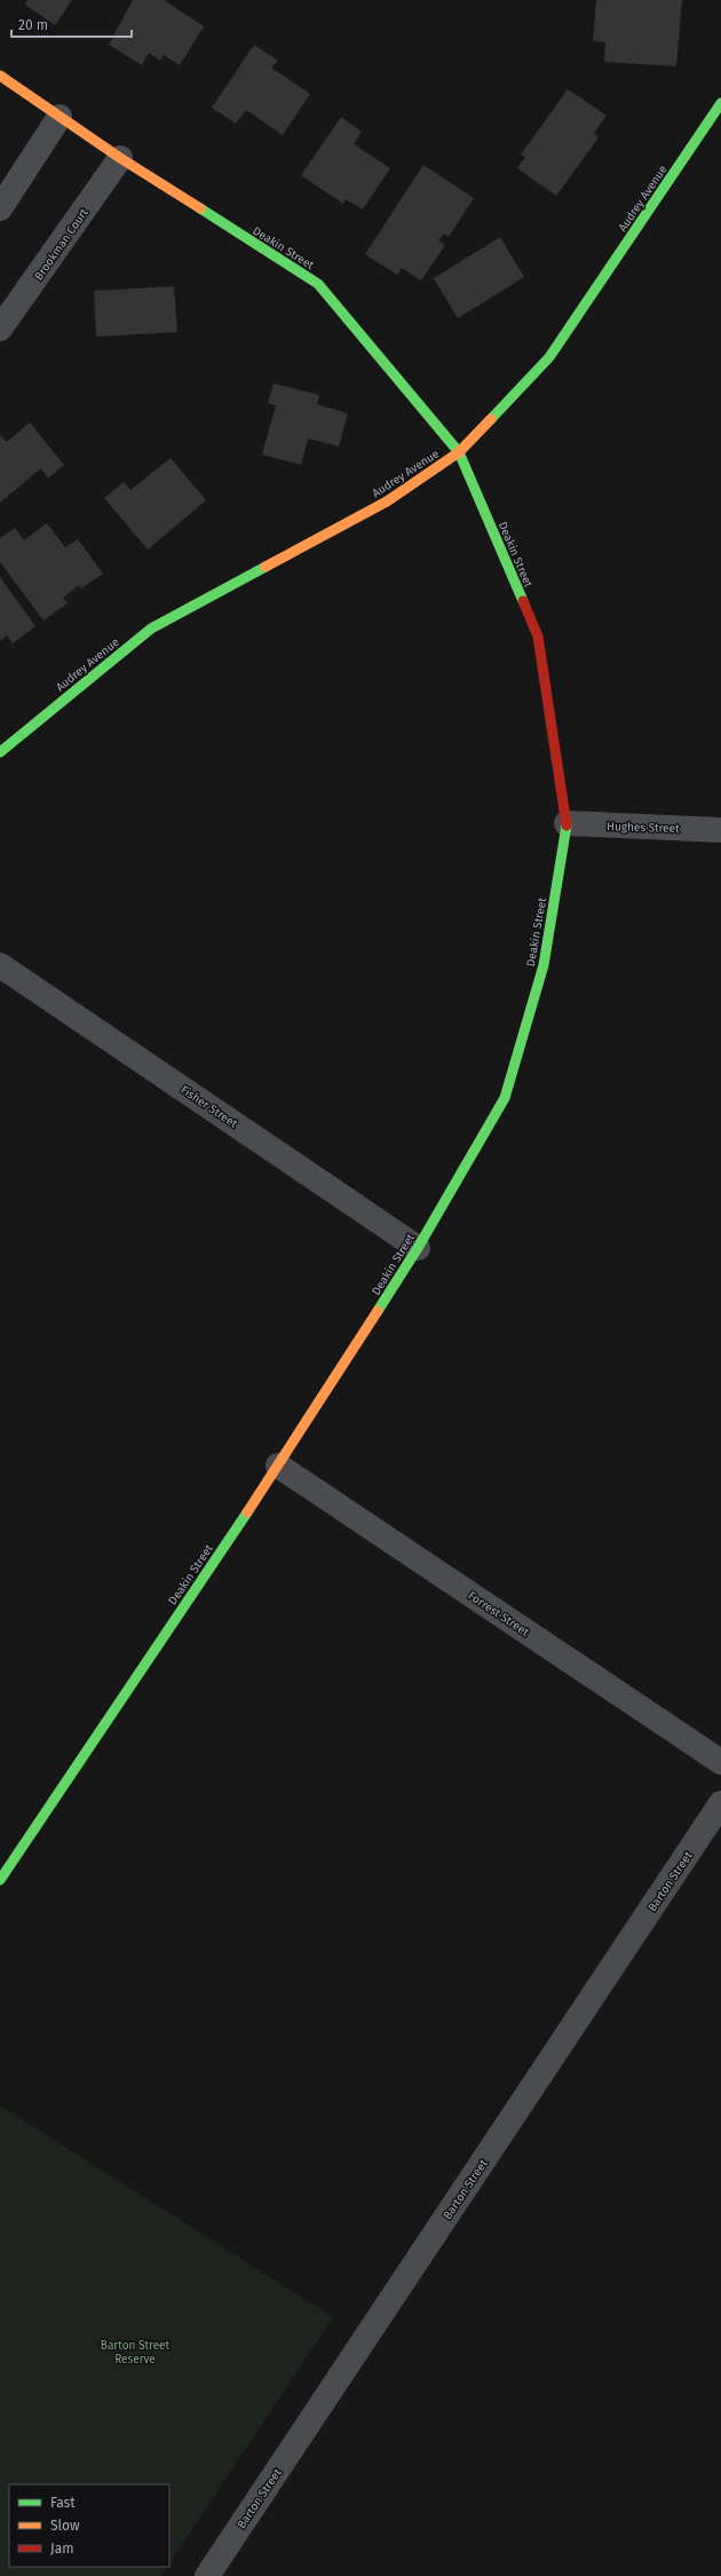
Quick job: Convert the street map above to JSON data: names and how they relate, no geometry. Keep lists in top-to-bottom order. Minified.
{"streets":{"street":["Audrey Avenue","Brookman Court","Deakin Street","Hughes Street","Fisher Street","Forrest Street","Barton Street"]},"crossings":[["Audrey Avenue","Deakin Street"],["Brookman Court","Deakin Street"],["Deakin Street","Hughes Street"],["Deakin Street","Fisher Street"],["Deakin Street","Forrest Street"]],"parks":["Barton Street Reserve"],"legend":["Fast","Slow","Jam"],"scale_bar":"20 m"}
